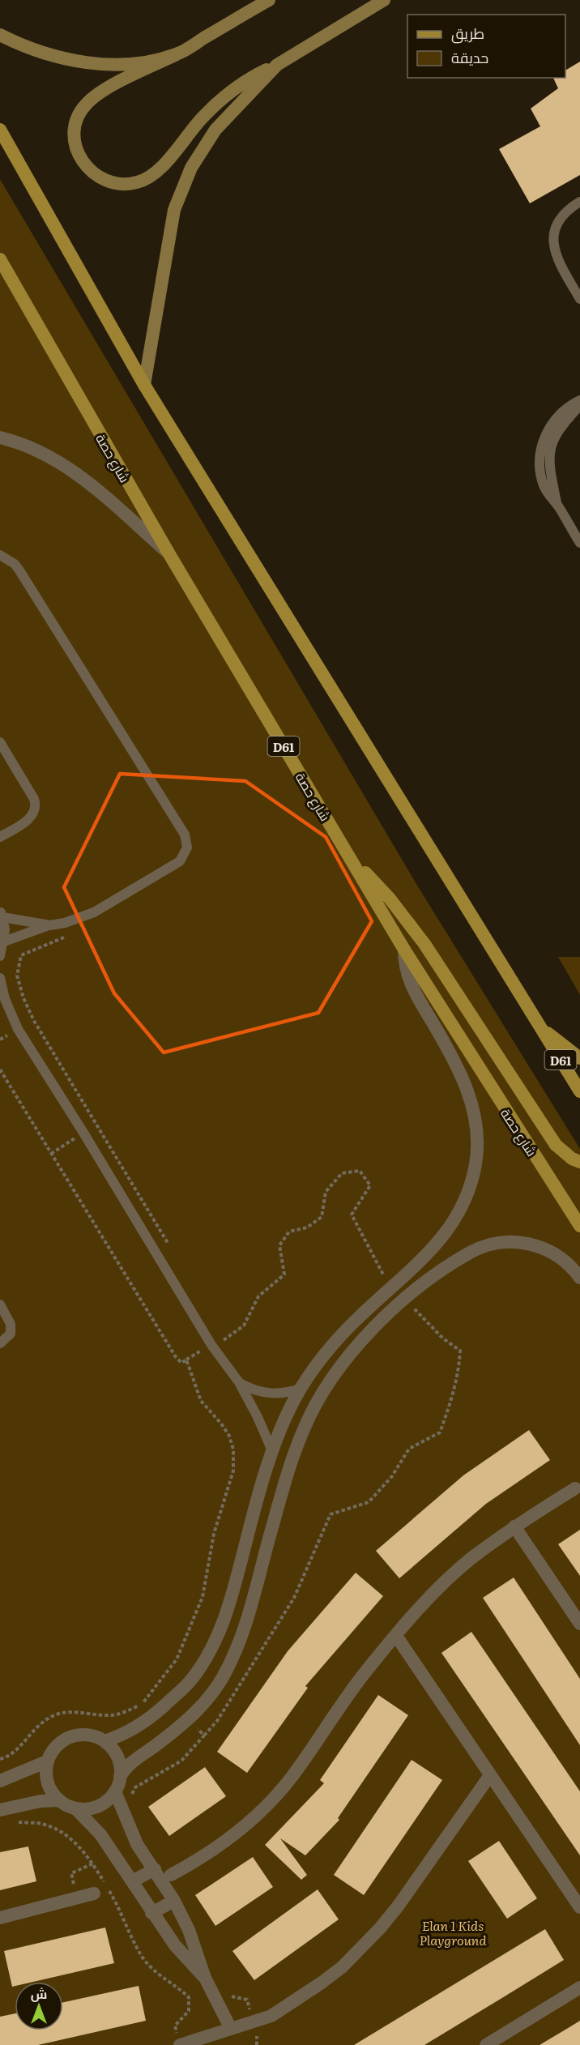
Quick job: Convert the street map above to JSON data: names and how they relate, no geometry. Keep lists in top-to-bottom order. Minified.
{"streets":{"main road":["شارع حصة","D61"]},"parks":["Elan 1 Kids Playground"],"legend":["طريق","حديقة"],"north":"top"}
